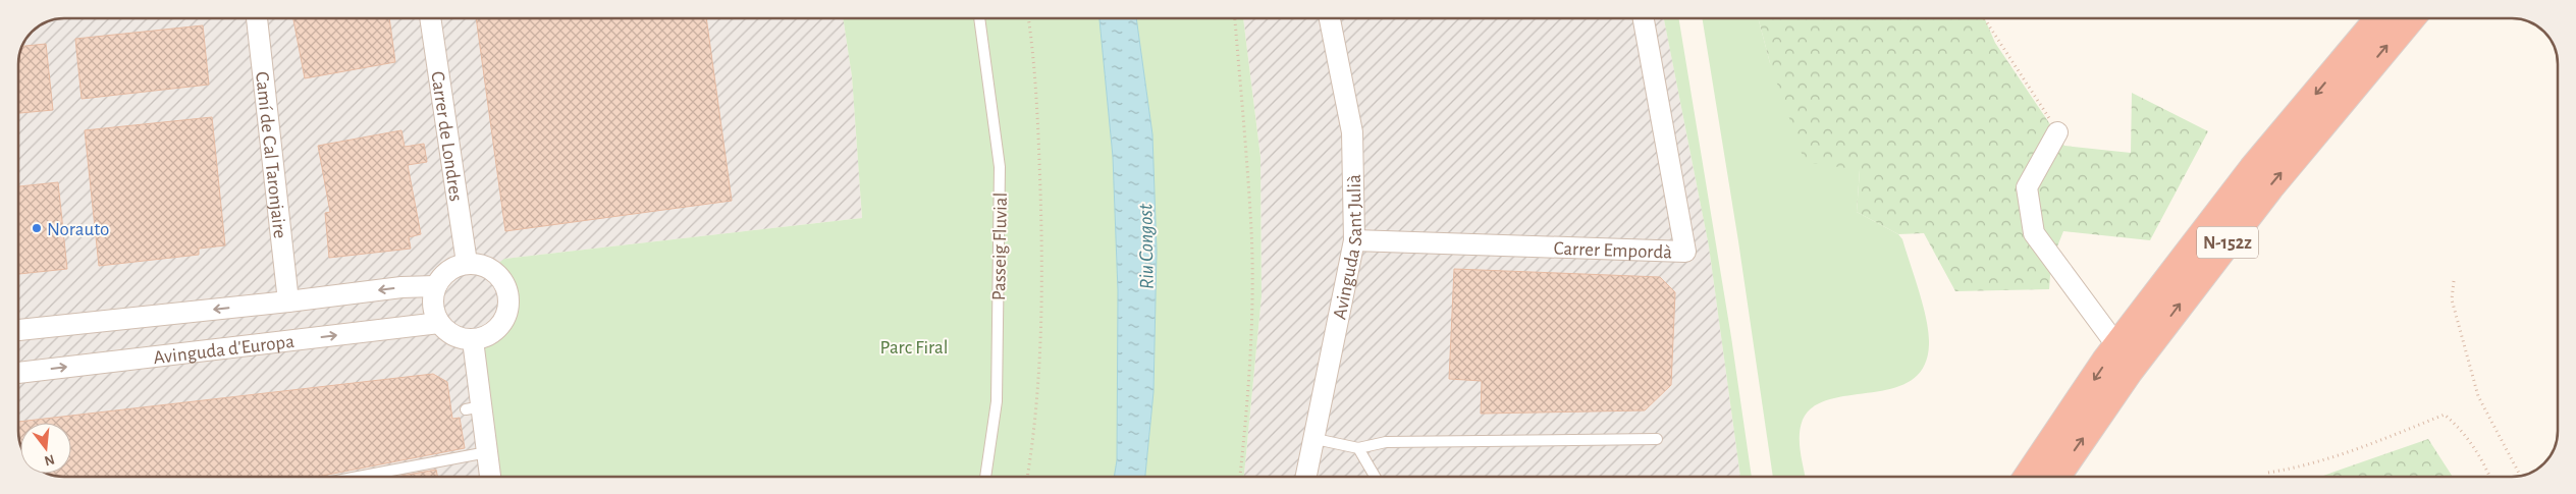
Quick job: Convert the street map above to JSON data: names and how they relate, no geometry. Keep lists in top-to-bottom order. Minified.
{"streets":{"highway":["N-152z"],"street":["Carrer de Londres","Camí de Cal Taronjaire","Avinguda Sant Julià","Carrer Empordà","Avinguda d'Europa"],"lane":["Passeig Fluvial"]},"crossings":[["Carrer de Londres","Avinguda d'Europa"],["Camí de Cal Taronjaire","Avinguda d'Europa"],["Avinguda Sant Julià","Carrer Empordà"]],"water":["Riu Congost"],"parks":["Parc Firal"],"places":["Norauto"],"north":"bottom"}
